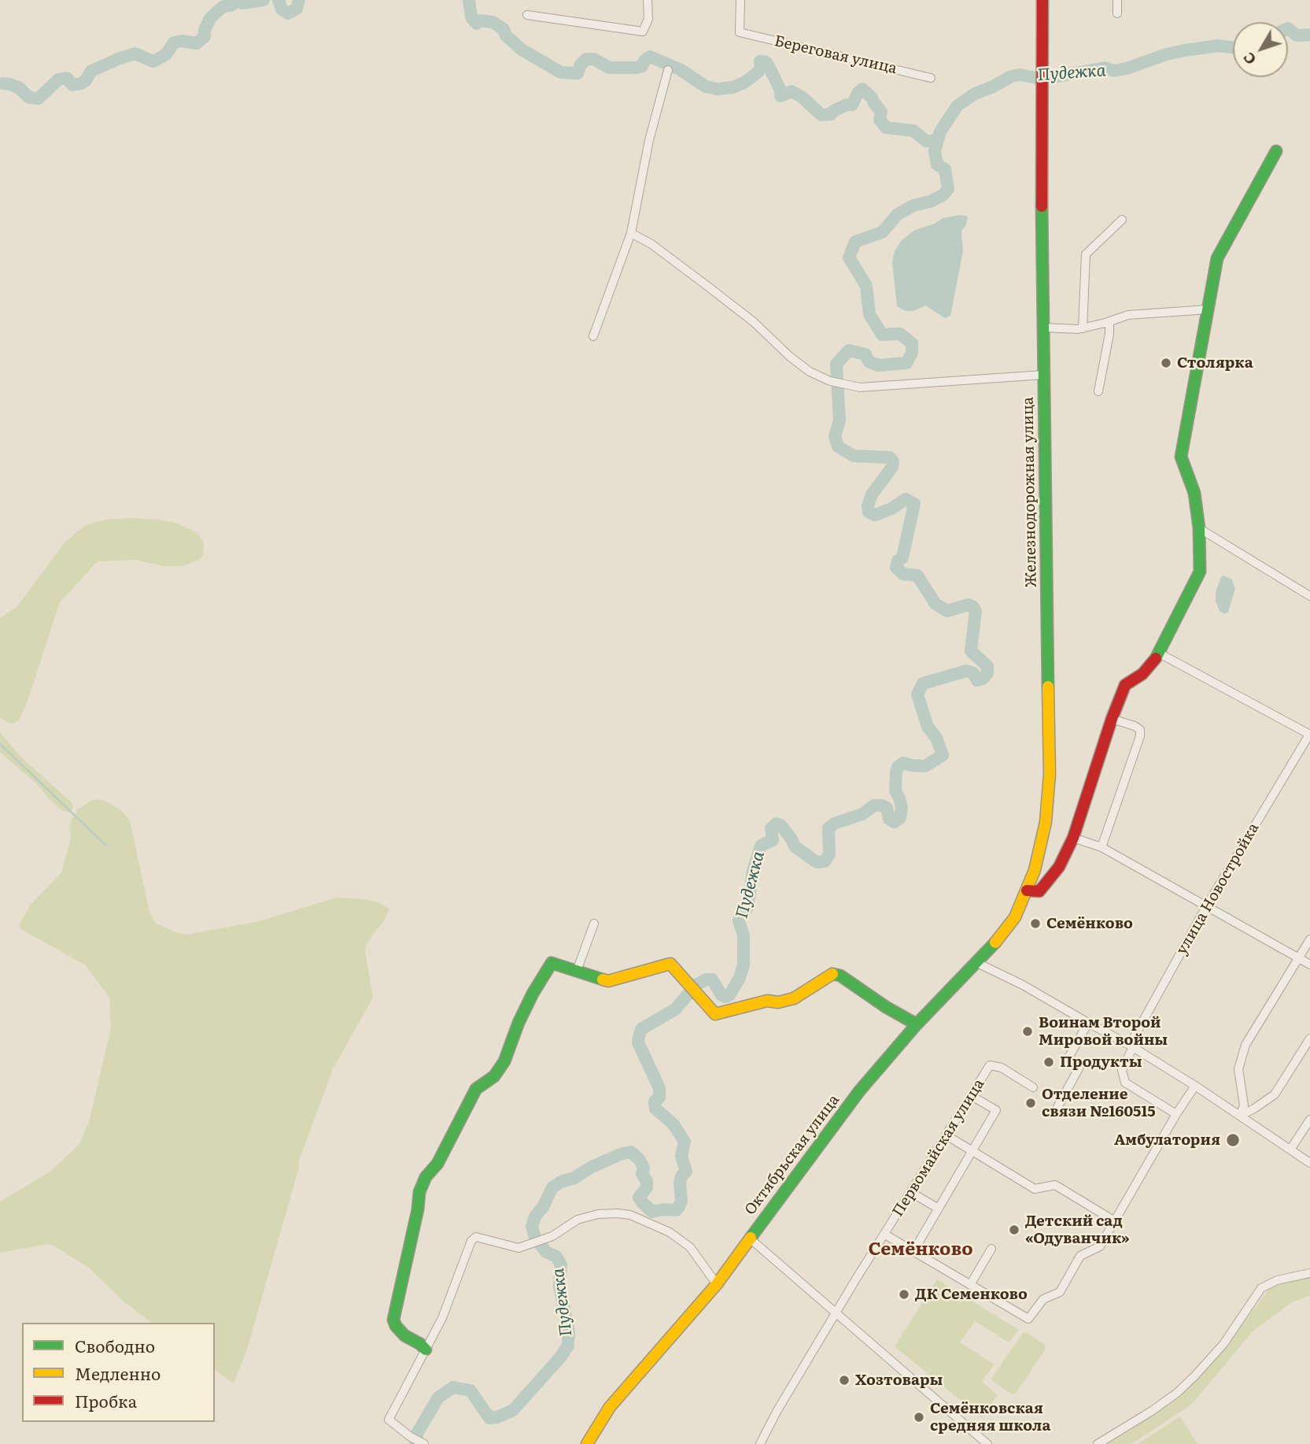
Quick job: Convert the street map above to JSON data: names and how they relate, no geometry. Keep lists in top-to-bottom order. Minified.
{"streets":{"street":["Береговая улица","Железнодорожная улица","улица Новостройка","Первомайская улица","Октябрьская улица"]},"crossings":[["Железнодорожная улица","Октябрьская улица"]],"districts":["Семёнково"],"water":["Пудежка"],"places":["Столярка","Семёнково","Воинам Второй Мировой войны","Продукты","Отделение связи №160515","Амбулатория","Детский сад «Одуванчик»","ДК Семенково","Хозтовары","Семёнковская средняя школа"],"legend":["Свободно","Медленно","Пробка"],"north":"bottom left"}
